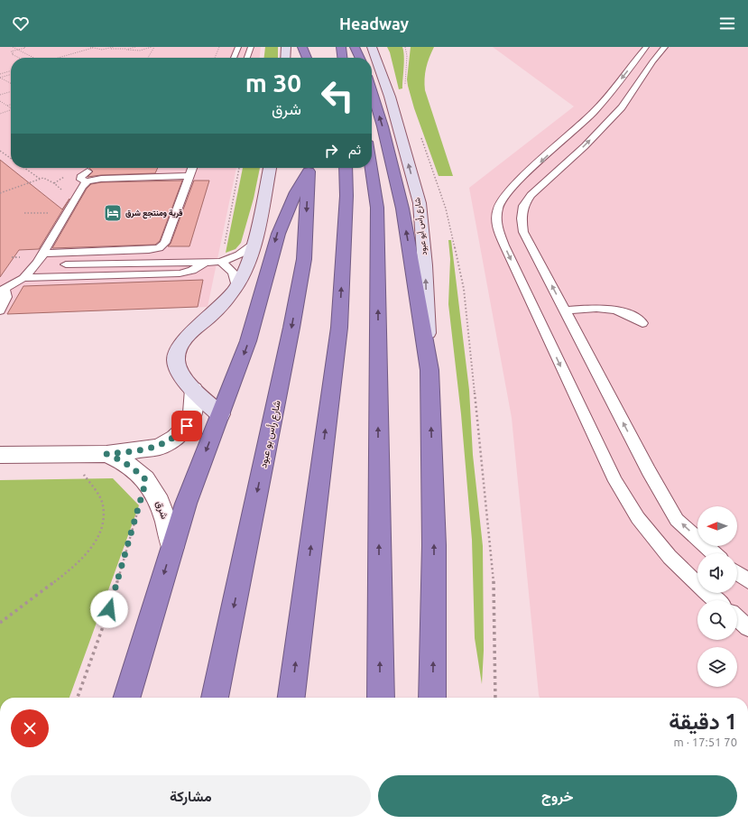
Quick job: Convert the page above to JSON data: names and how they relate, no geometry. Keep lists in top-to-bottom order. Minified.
{"streets":{"highway":["شارع رأس بو عبود"],"street":["شارع رأس أبو عبود","شرق"]},"one_way":["شارع رأس أبو عبود"],"places":{"hotel":["قرية ومنتجع شرق"]},"north":"left","page":{"header":"Headway","turn":["30 m","شرق"],"then":"ثم","heading":["1 دقيقة","70 m · 17:51"],"buttons":["خروج","مشاركة"]}}
